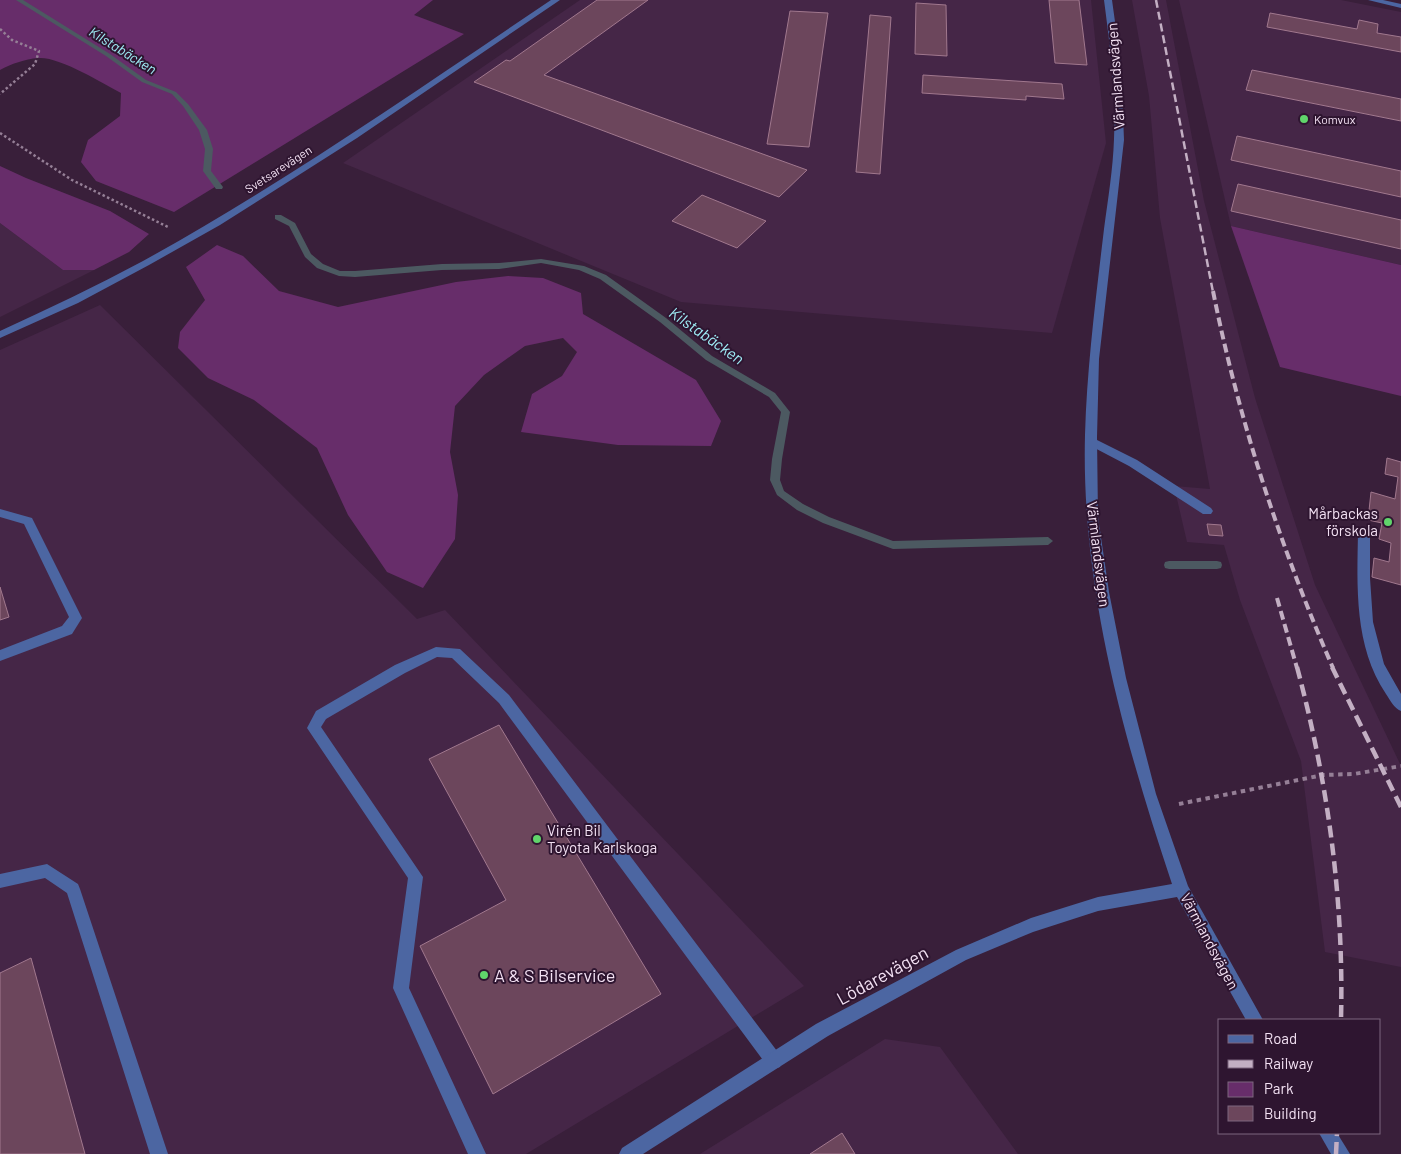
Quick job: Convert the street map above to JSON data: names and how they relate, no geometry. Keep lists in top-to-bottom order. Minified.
{"streets":{"street":["Värmlandsvägen","Svetsarevägen","Lödarevägen"]},"crossings":[["Värmlandsvägen","Lödarevägen"]],"water":["Kilstabäcken"],"places":["Komvux","Mårbackas förskola","Virén Bil Toyota Karlskoga","A & S Bilservice"],"legend":["Road","Railway","Park","Building"]}
